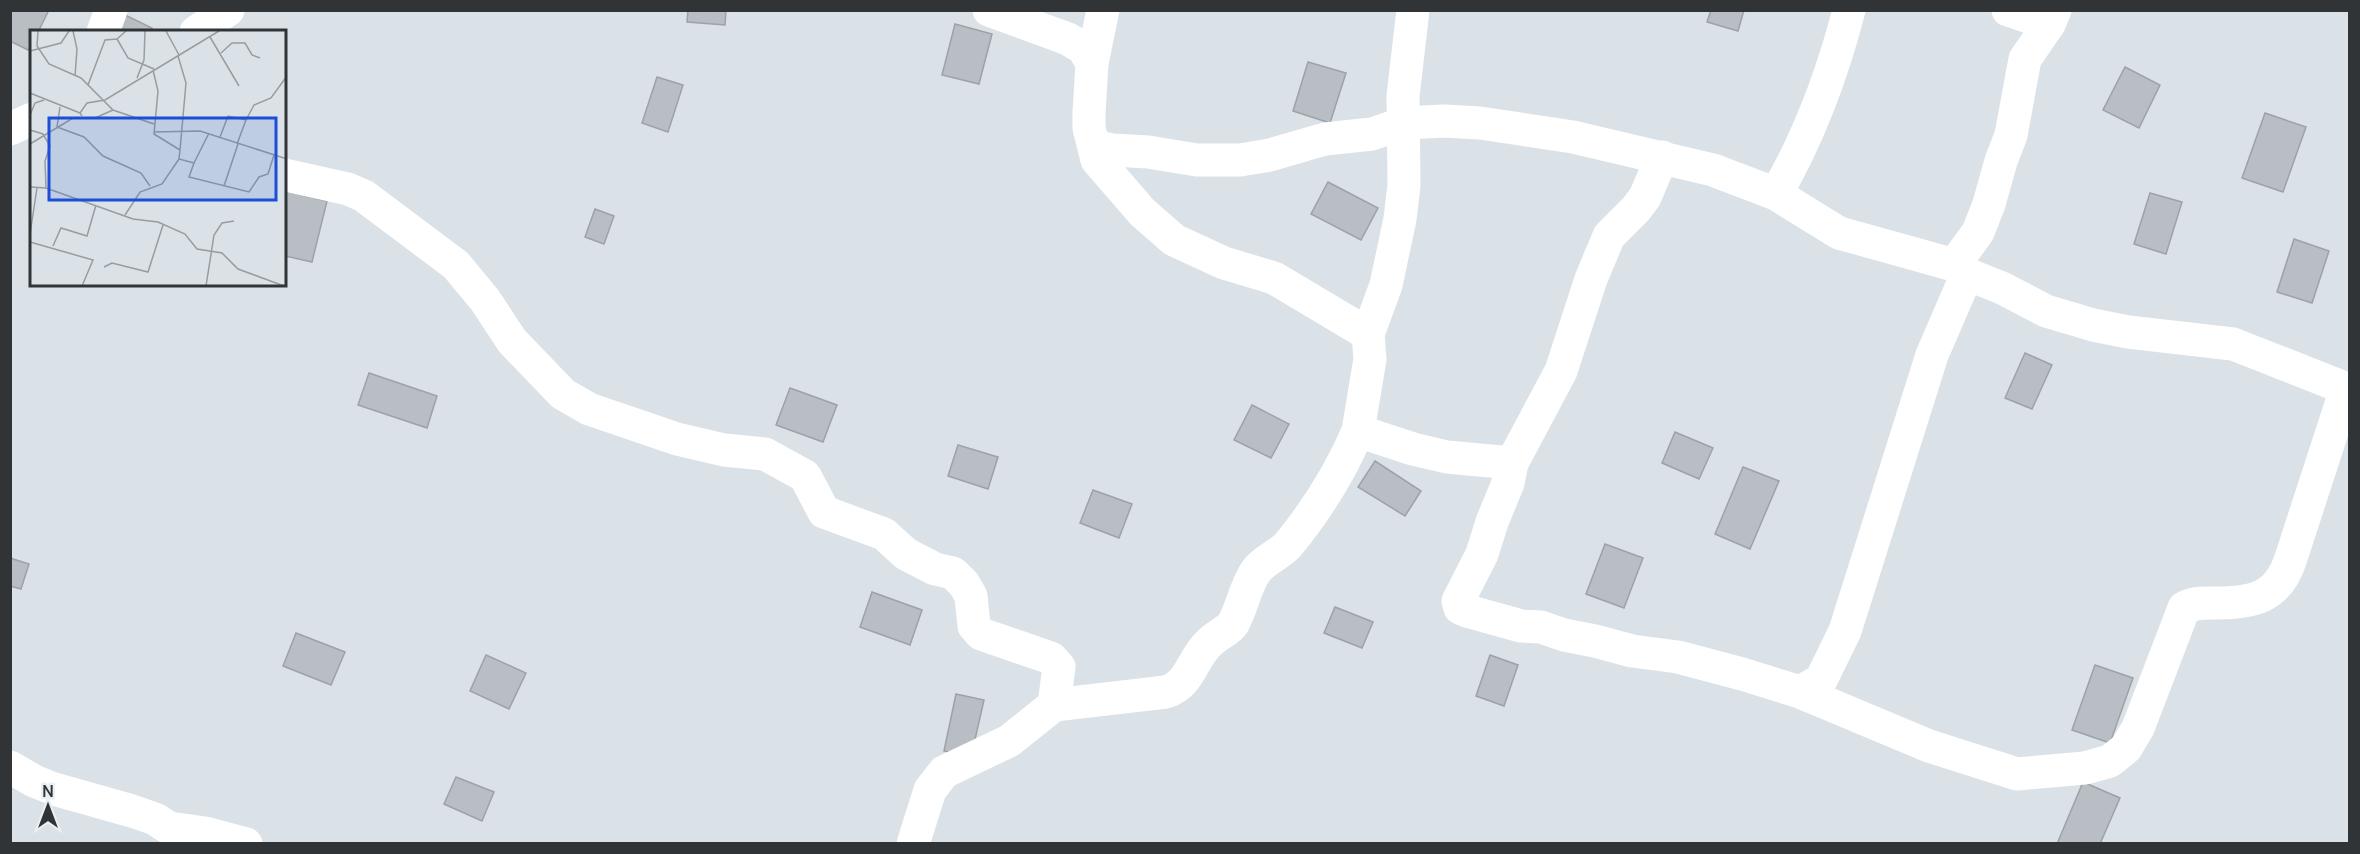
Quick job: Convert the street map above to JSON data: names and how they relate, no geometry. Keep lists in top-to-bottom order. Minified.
{"north":"top"}
